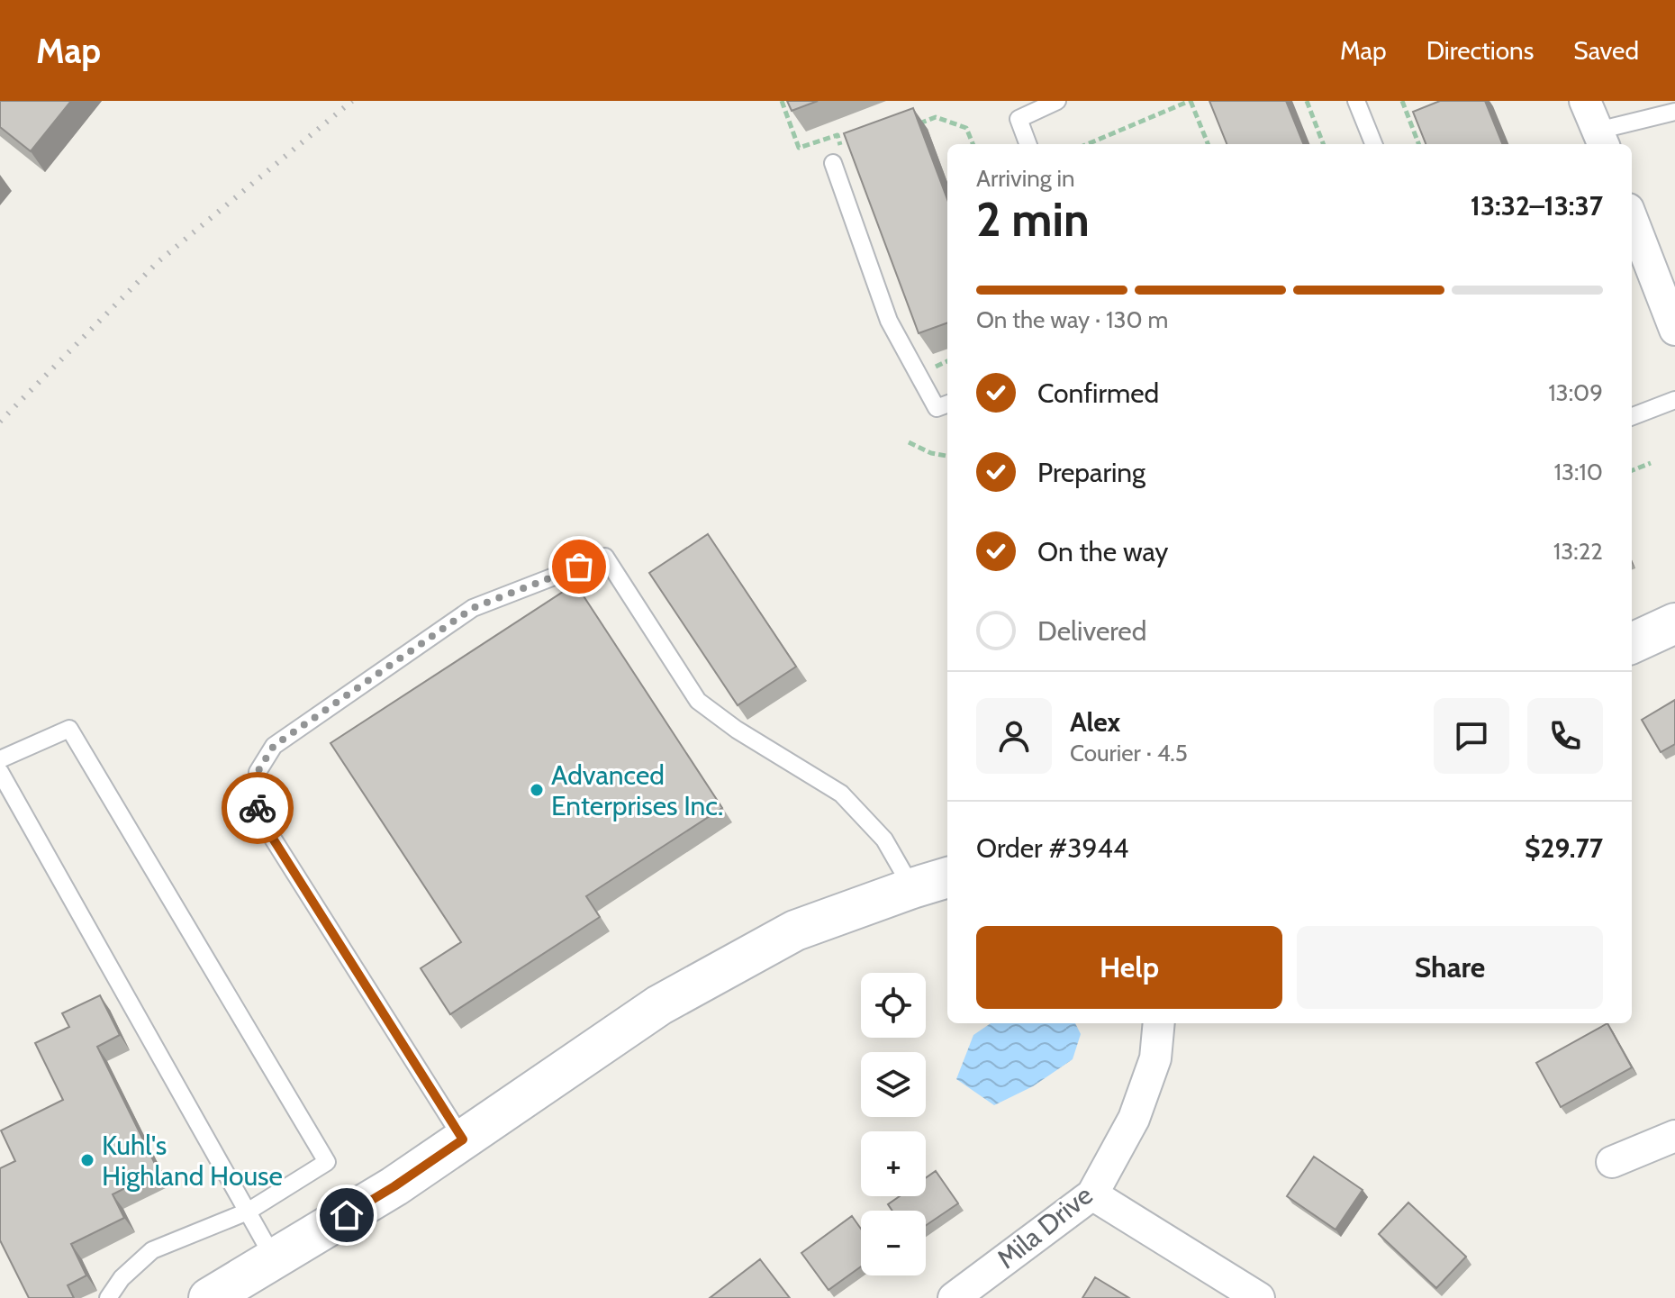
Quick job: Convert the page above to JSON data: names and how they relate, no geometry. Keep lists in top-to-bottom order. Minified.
{"streets":{"street":["Mila Drive"]},"places":["Advanced Enterprises Inc.","Kuhl's Highland House"],"page":{"header":"Map","nav":["Map","Directions","Saved"],"heading":["2 min","Arriving in","13:32–13:37"],"panel":["Alex","Courier · 4.5","Order #3944","$29.77"],"bar":"On the way · 130 m","list":[["Confirmed","13:09"],["Preparing","13:10"],["On the way","13:22"],"Delivered"],"buttons":["Help","Share"],"map_buttons":["+","−"]}}
